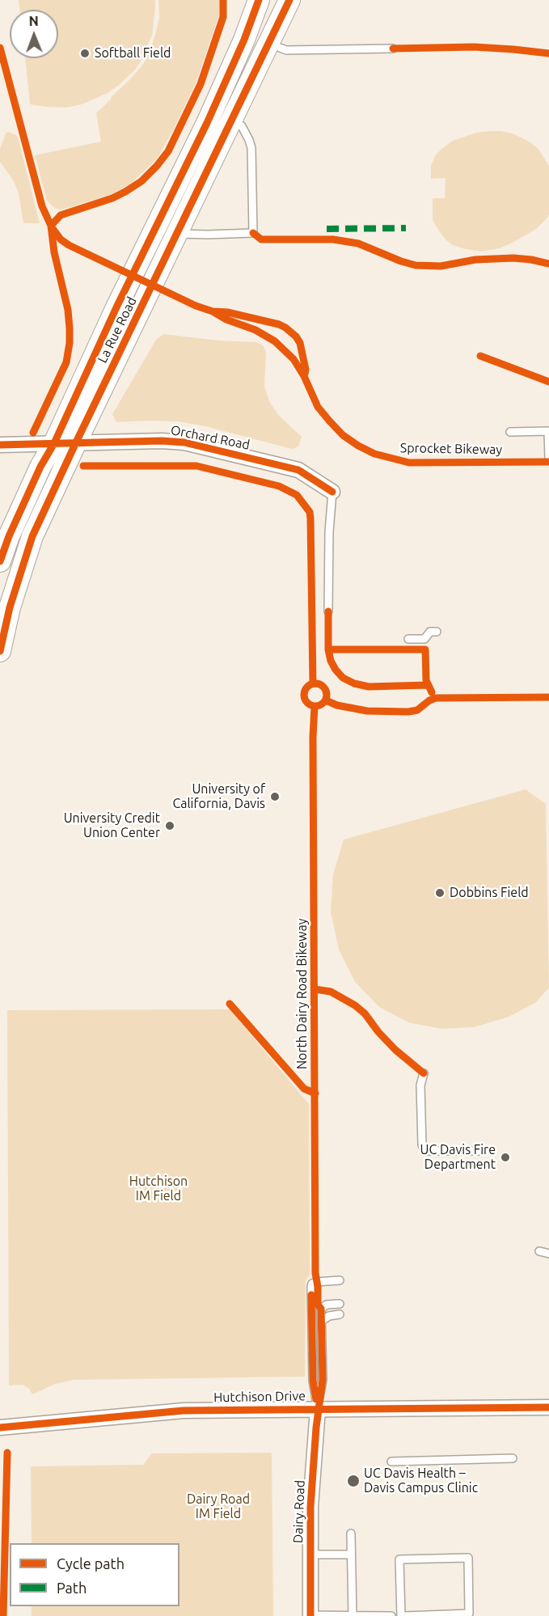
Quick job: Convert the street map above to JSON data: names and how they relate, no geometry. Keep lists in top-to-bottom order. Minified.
{"streets":{"main road":["La Rue Road"],"street":["Orchard Road","Hutchison Drive","Dairy Road"],"cycle path":["Sprocket Bikeway","North Dairy Road Bikeway"]},"crossings":[["La Rue Road","Orchard Road"],["Hutchison Drive","Dairy Road"]],"parks":["Hutchison IM Field","Dairy Road IM Field"],"places":["Softball Field","University of California, Davis","University Credit Union Center","Dobbins Field","UC Davis Fire Department","UC Davis Health – Davis Campus Clinic"],"legend":["Cycle path","Path"],"north":"top"}
